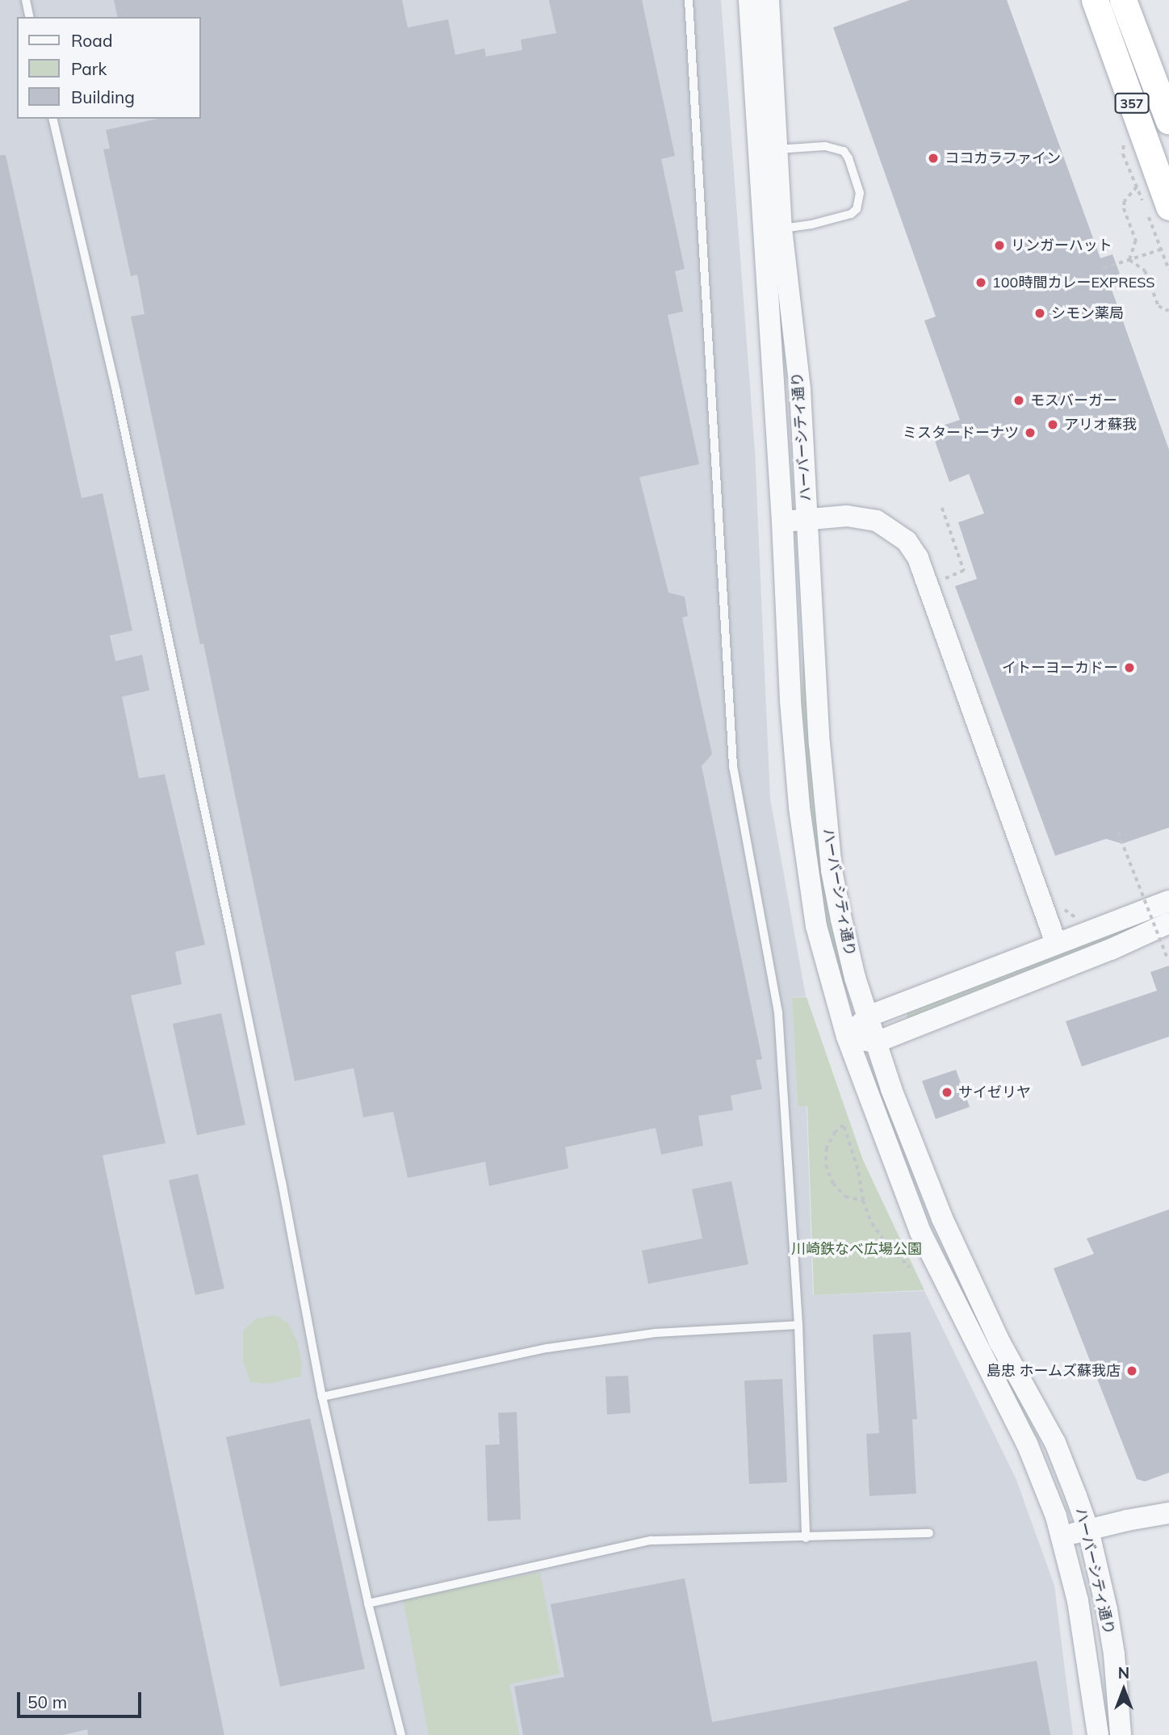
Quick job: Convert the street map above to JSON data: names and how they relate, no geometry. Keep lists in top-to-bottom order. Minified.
{"streets":{"highway":["357"],"street":["ハーバーシティ通り"]},"parks":["川崎鉄なべ広場公園"],"places":["ココカラファイン","リンガーハット","100時間カレーEXPRESS","シモン薬局","モスバーガー","アリオ蘇我","ミスタードーナツ","イトーヨーカドー","サイゼリヤ","島忠 ホームズ蘇我店"],"legend":["Road","Park","Building"],"scale_bar":"50 m","north":"top"}
